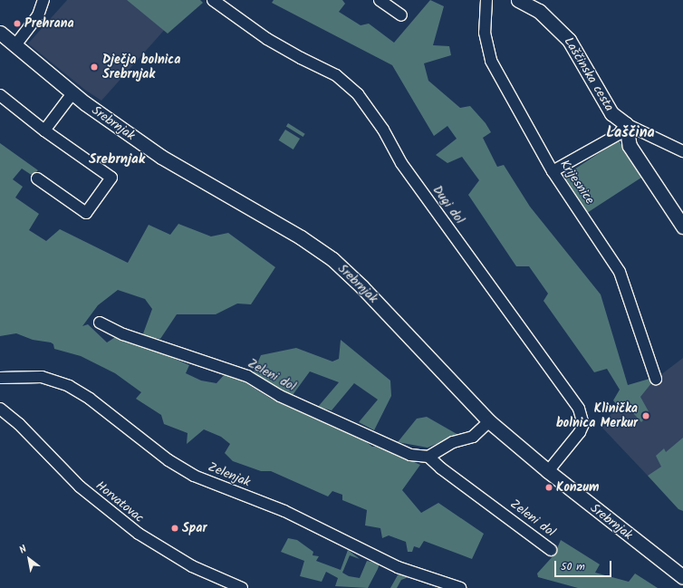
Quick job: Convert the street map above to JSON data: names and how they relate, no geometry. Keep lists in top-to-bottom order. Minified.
{"streets":{"main road":["Laščinska cesta","Srebrnjak"],"street":["Krijesnice","Dugi dol","Zeleni dol","Zelenjak","Horvatovac"]},"crossings":[["Srebrnjak","Dugi dol"]],"districts":["Laščina","Srebrnjak"],"places":["Prehrana","Dječja bolnica Srebrnjak","Klinička bolnica Merkur","Konzum","Spar"],"scale_bar":"50 m","north":"top left"}
